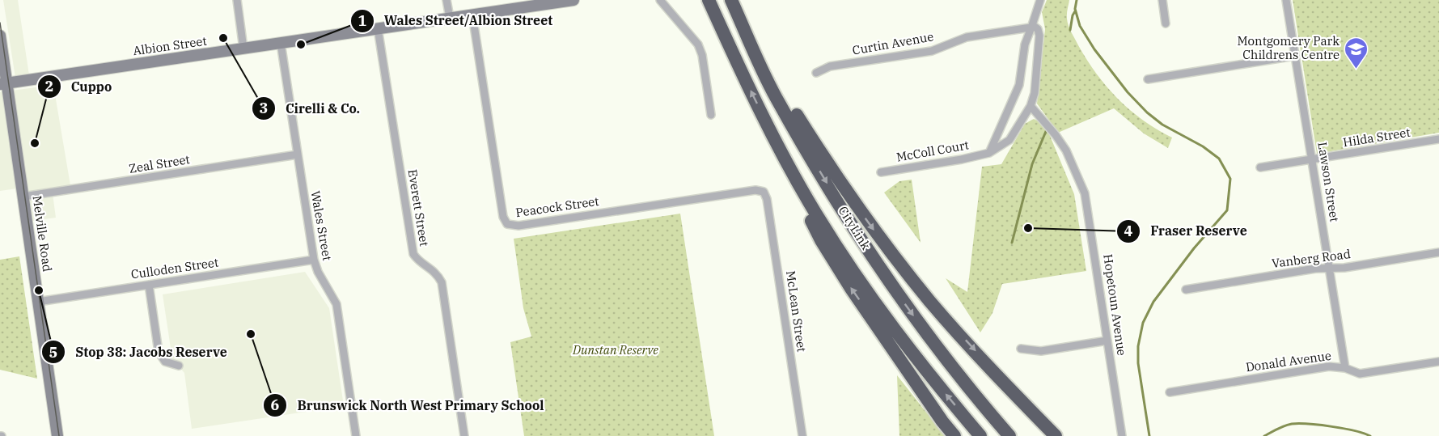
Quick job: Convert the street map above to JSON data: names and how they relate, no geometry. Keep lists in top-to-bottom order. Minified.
{"streets":{"highway":["CityLink"],"street":["Curtin Avenue","Albion Street","Hilda Street","McColl Court","Zeal Street","Lawson Street","Peacock Street","Everett Street","Wales Street","Melville Road","Vanberg Road","Culloden Street","Hopetoun Avenue","McLean Street","Donald Avenue"]},"crossings":[["Albion Street","Peacock Street"],["Albion Street","Everett Street"],["Albion Street","Wales Street"],["Albion Street","Melville Road"],["Hilda Street","Lawson Street"],["Zeal Street","Wales Street"],["Zeal Street","Melville Road"],["Lawson Street","Vanberg Road"],["Lawson Street","Donald Avenue"],["Peacock Street","McLean Street"],["Wales Street","Culloden Street"],["Melville Road","Culloden Street"]],"parks":["Dunstan Reserve"],"places":{"other":["Cirelli & Co.","Wales Street/Albion Street","Cuppo","Fraser Reserve","Stop 38: Jacobs Reserve","Brunswick North West Primary School"],"school or university":["Montgomery Park Childrens Centre"]}}
